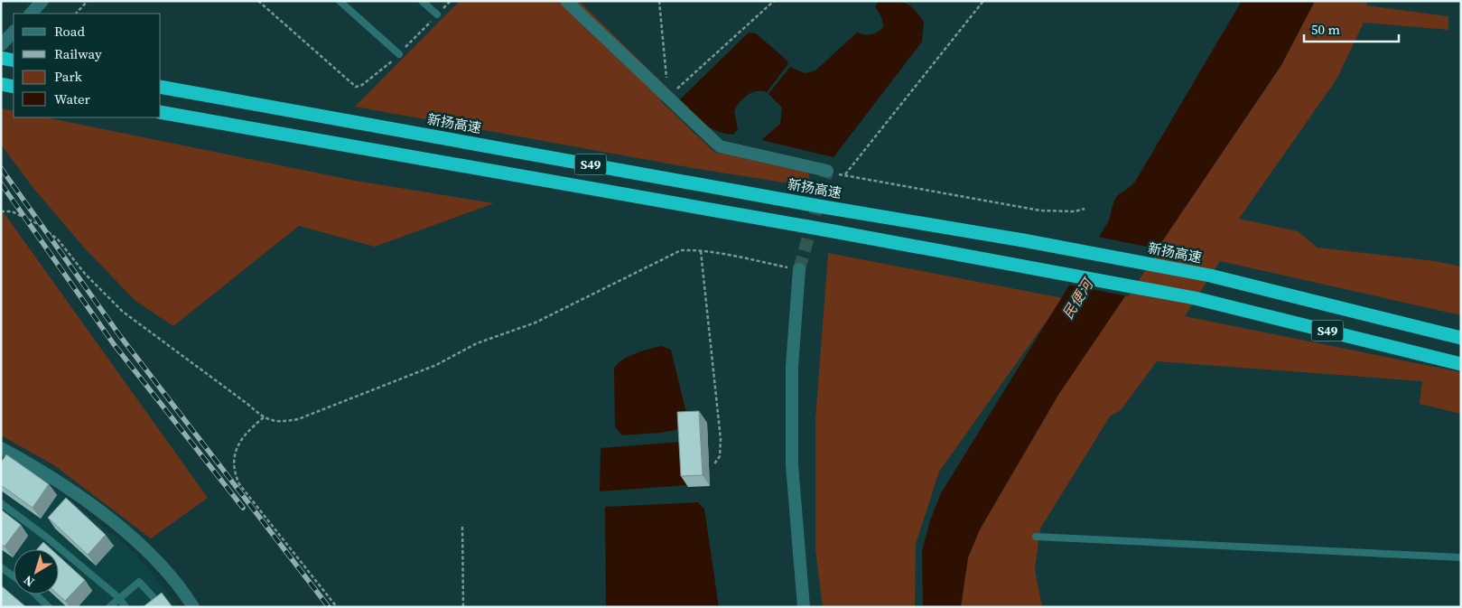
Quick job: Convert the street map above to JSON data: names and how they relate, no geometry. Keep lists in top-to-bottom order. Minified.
{"streets":{"highway":["新扬高速","S49"]},"water":["民便河"],"legend":["Road","Railway","Park","Water"],"scale_bar":"50 m","north":"bottom left"}
